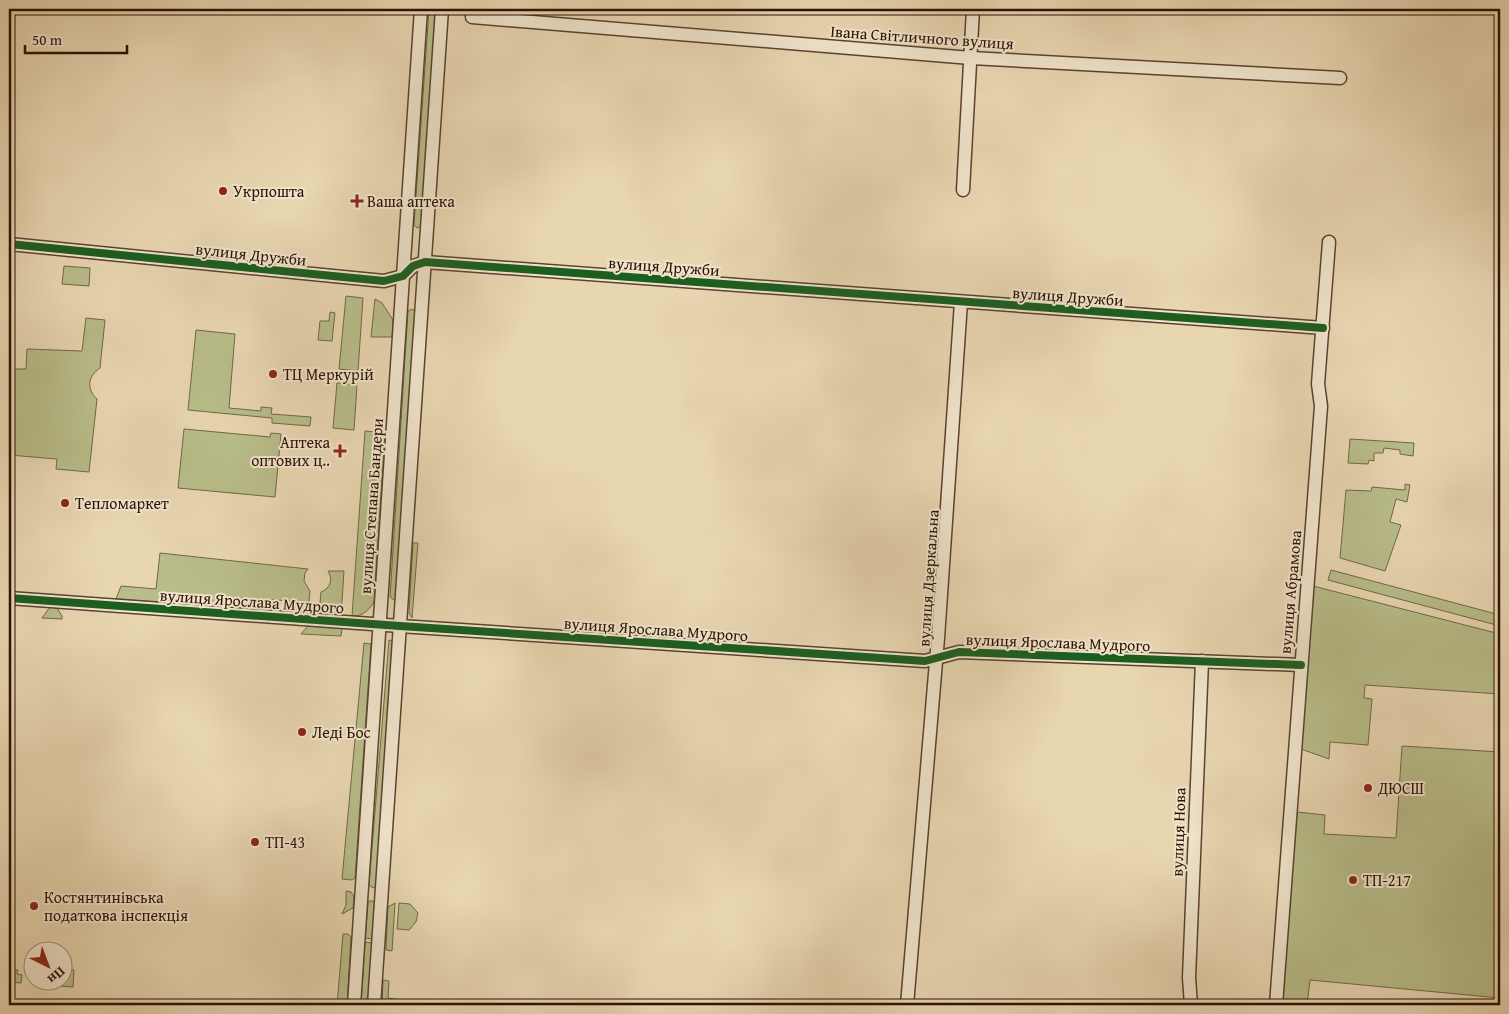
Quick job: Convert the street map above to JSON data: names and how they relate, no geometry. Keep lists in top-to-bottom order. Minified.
{"streets":{"street":["Івана Світличного вулиця","вулиця Дружби","вулиця Степана Бандери","вулиця Дзеркальна","вулиця Абрамова","вулиця Ярослава Мудрого","вулиця Нова"]},"crossings":[["вулиця Дружби","вулиця Степана Бандери"],["вулиця Дружби","вулиця Дзеркальна"],["вулиця Дружби","вулиця Абрамова"],["вулиця Степана Бандери","вулиця Ярослава Мудрого"],["вулиця Дзеркальна","вулиця Ярослава Мудрого"],["вулиця Абрамова","вулиця Ярослава Мудрого"],["вулиця Ярослава Мудрого","вулиця Нова"]],"places":{"other":["Укрпошта","ТЦ Меркурій","Тепломаркет","Леді Бос","ДЮСШ","ТП-43","ТП-217","Костянтинівська податкова інспекція"],"health":["Ваша аптека","Аптека оптових ц‥"]},"scale_bar":"50 m","north":"bottom right"}
